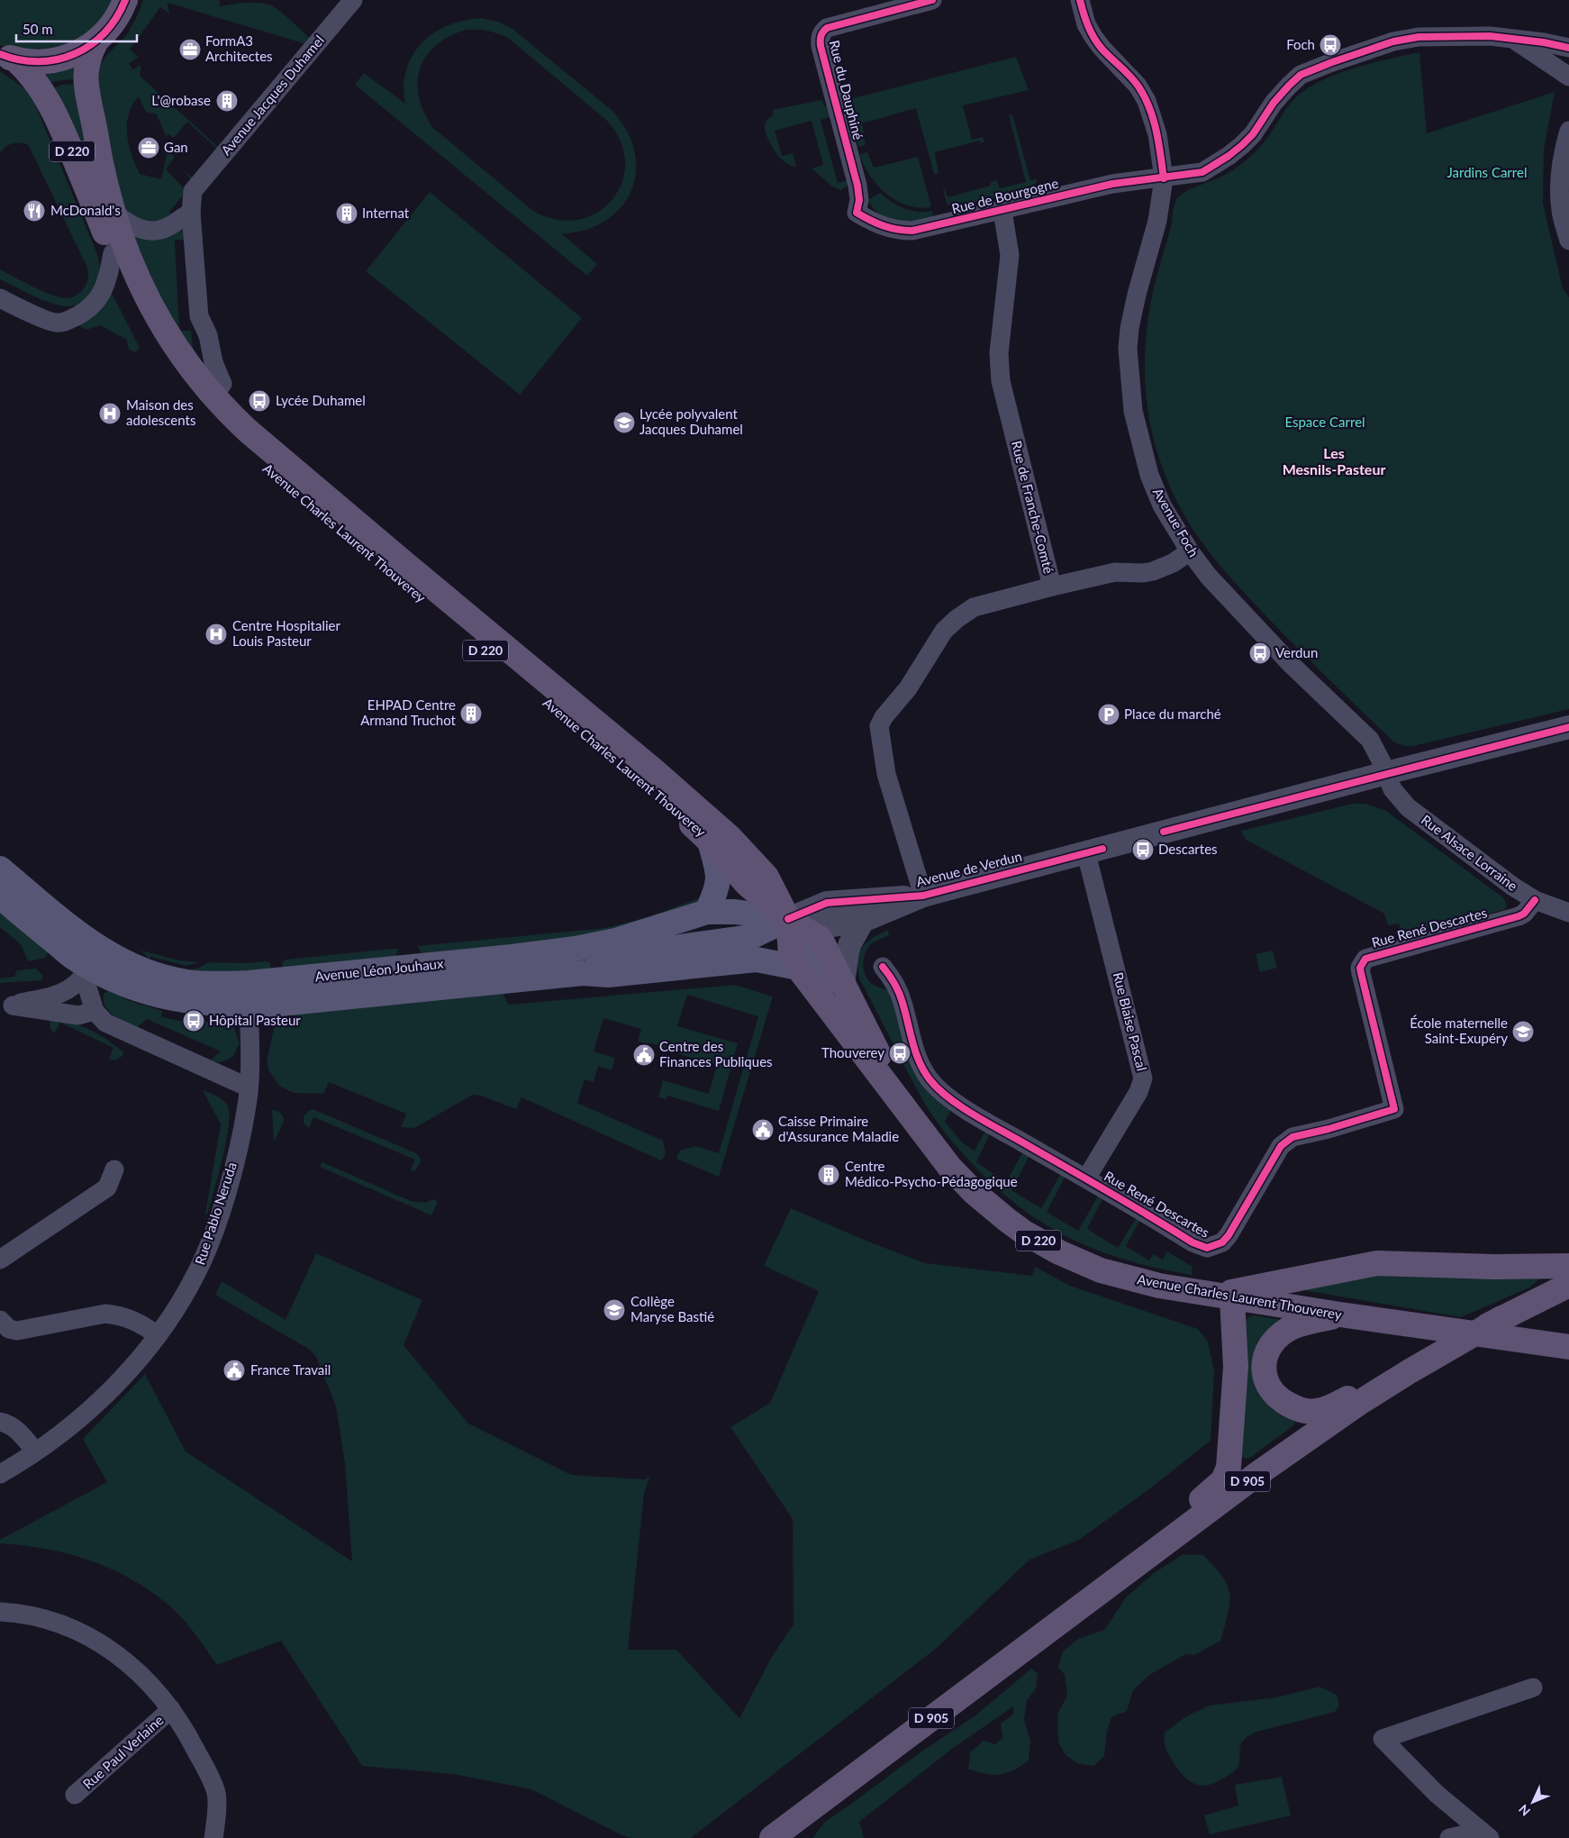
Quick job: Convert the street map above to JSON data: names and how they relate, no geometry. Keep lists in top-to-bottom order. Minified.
{"streets":{"main road":["D 220","Avenue Charles Laurent Thouverey","Avenue Léon Jouhaux","D 905"],"street":["Rue du Dauphiné","Avenue Jacques Duhamel","Rue de Bourgogne","Rue de Franche-Comté","Avenue Foch","Rue Alsace Lorraine","Avenue de Verdun","Rue René Descartes","Rue Blaise Pascal","Rue Pablo Neruda","Rue Paul Verlaine"]},"crossings":[["Rue du Dauphiné","Rue de Bourgogne"],["D 220","Avenue Charles Laurent Thouverey"],["D 220","Avenue de Verdun"],["D 220","Avenue Léon Jouhaux"],["Rue de Bourgogne","Rue de Franche-Comté"],["Rue de Bourgogne","Avenue Foch"],["Rue de Franche-Comté","Avenue de Verdun"],["Avenue Foch","Rue Alsace Lorraine"],["Avenue Foch","Avenue de Verdun"],["Avenue Charles Laurent Thouverey","Avenue de Verdun"],["Avenue Charles Laurent Thouverey","Avenue Léon Jouhaux"],["Avenue Charles Laurent Thouverey","D 905"],["Rue Alsace Lorraine","Avenue de Verdun"],["Rue Alsace Lorraine","Rue René Descartes"],["Avenue de Verdun","Avenue Léon Jouhaux"],["Avenue de Verdun","Rue Blaise Pascal"],["Rue René Descartes","Rue Blaise Pascal"],["Avenue Léon Jouhaux","Rue Pablo Neruda"]],"districts":["Les Mesnils-Pasteur"],"parks":["Jardins Carrel","Espace Carrel"],"places":{"bus stop":["Foch","Lycée Duhamel","Verdun","Descartes","Hôpital Pasteur","Thouverey"],"office":["FormA3 Architectes","Gan"],"building":["L'@robase","Internat","EHPAD Centre Armand Truchot","Centre Médico-Psycho-Pédagogique"],"restaurant":["McDonald's"],"hospital":["Maison des adolescents","Centre Hospitalier Louis Pasteur"],"school or university":["Lycée polyvalent Jacques Duhamel","École maternelle Saint-Exupéry","Collège Maryse Bastié"],"parking":["Place du marché"],"public building":["Centre des Finances Publiques","Caisse Primaire d'Assurance Maladie","France Travail"]},"scale_bar":"50 m","north":"bottom left"}
